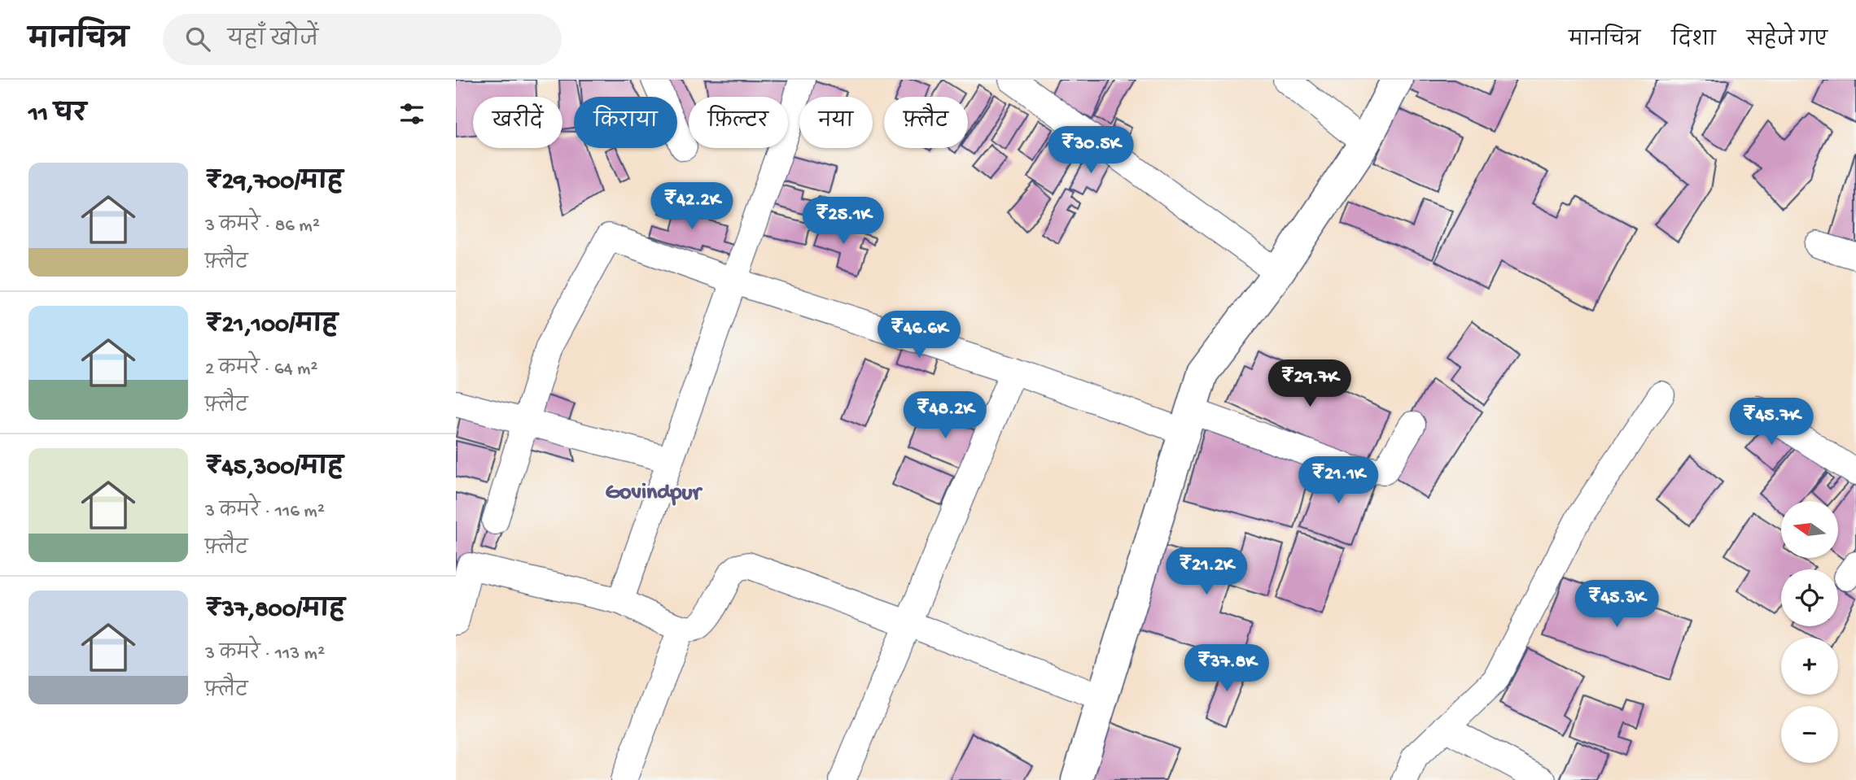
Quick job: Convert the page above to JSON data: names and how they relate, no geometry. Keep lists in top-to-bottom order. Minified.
{"districts":["Govindpur"],"north":"left","page":{"header":"मानचित्र","search":"यहाँ खोजें","nav":["मानचित्र","दिशा","सहेजे गए"],"heading":"11 घर","chip":["खरीदें","किराया","फ़िल्टर","नया","फ़्लैट"],"price":["₹30.5K","₹42.2K","₹25.1K","₹46.6K","₹29.7K","₹48.2K","₹45.7K","₹21.1K","₹21.2K","₹45.3K","₹37.8K"],"list":[{"name":"₹29,700/माह","note":"3 कमरे · 86 m² · फ़्लैट"},{"name":"₹21,100/माह","note":"2 कमरे · 64 m² · फ़्लैट"},{"name":"₹45,300/माह","note":"3 कमरे · 116 m² · फ़्लैट"},{"name":"₹37,800/माह","note":"3 कमरे · 113 m² · फ़्लैट"}],"map_buttons":["+","−"]}}
